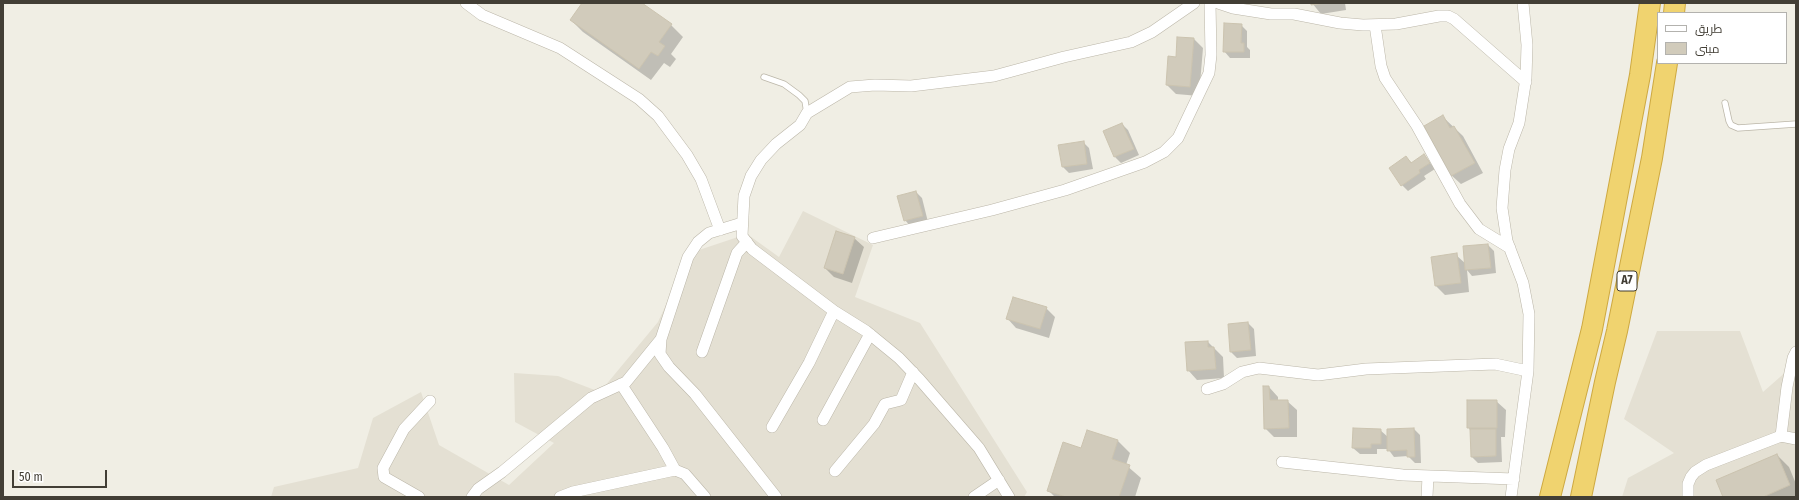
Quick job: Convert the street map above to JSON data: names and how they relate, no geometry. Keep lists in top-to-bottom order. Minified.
{"streets":{"highway":["A7"]},"legend":["طريق","مبنى"],"scale_bar":"50 m"}
